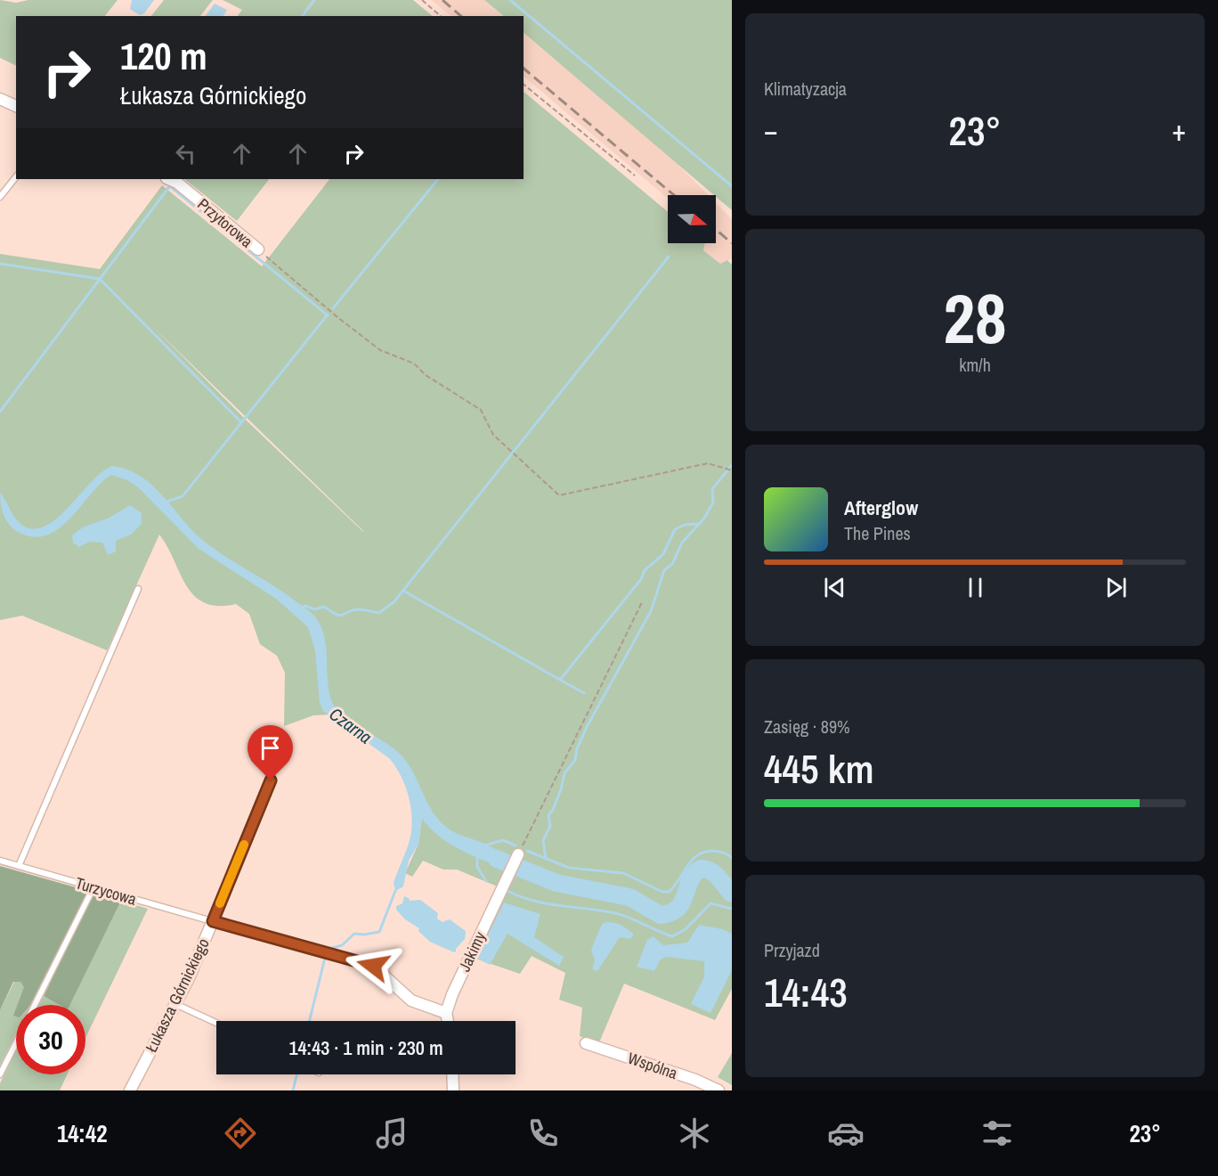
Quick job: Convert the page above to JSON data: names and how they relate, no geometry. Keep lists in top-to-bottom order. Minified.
{"streets":{"street":["Przytorowa","Jakimy","Łukasza Górnickiego","Wspólna"],"lane":["Turzycowa"]},"crossings":[["Turzycowa","Łukasza Górnickiego"]],"water":["Czarna"],"north":"right","page":{"tile":["Klimatyzacja",["28","km/h"],["Zasięg · 89%","445 km"],["Przyjazd","14:43"]],"turn":["120 m","Łukasza Górnickiego"],"heat":["−","23°","+"],"song":["Afterglow","The Pines"],"limit":"30","trip":"14:43 · 1 min · 230 m","tabs":["14:42","23°"]}}
